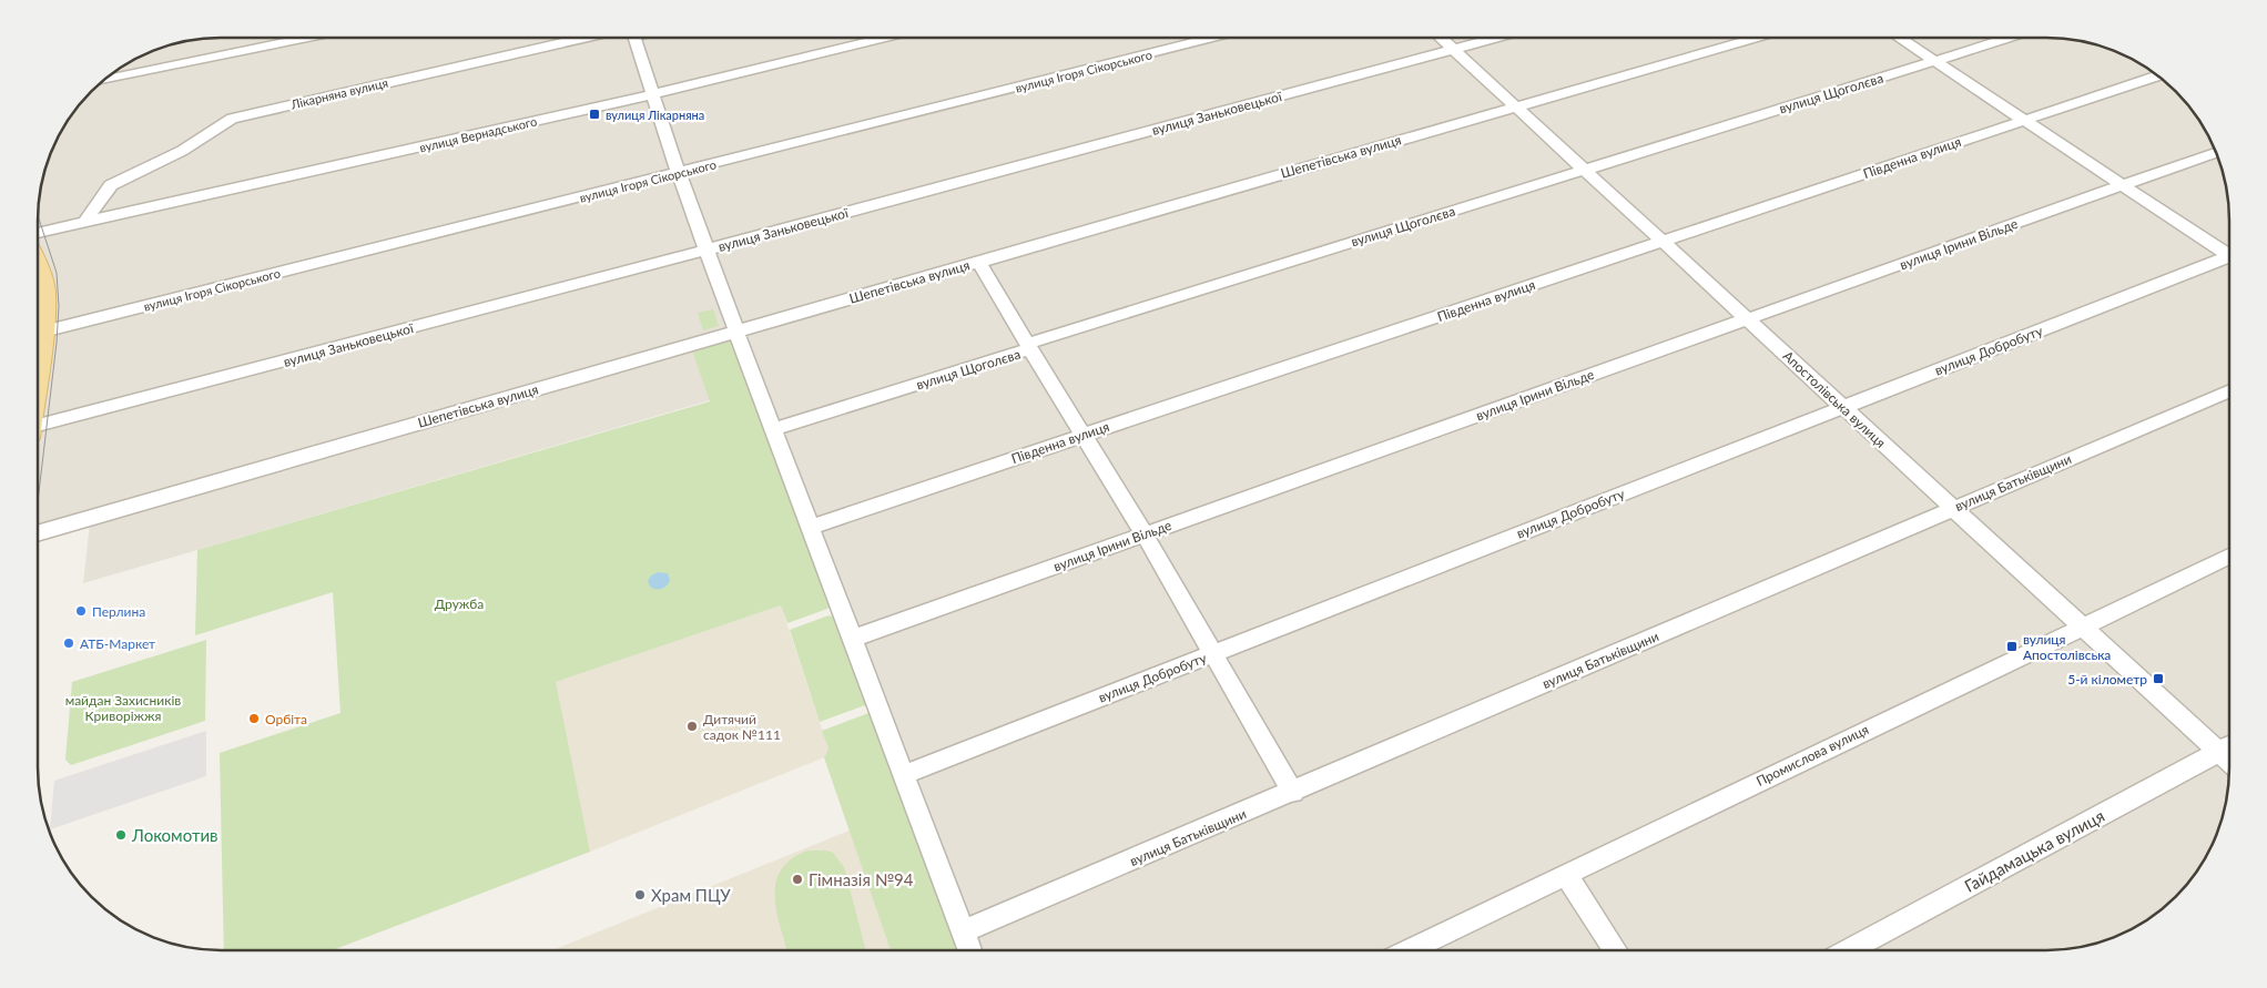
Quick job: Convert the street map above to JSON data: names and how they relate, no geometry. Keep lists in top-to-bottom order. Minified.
{"streets":{"street":["вулиця Ігоря Сікорського","Лікарняна вулиця","вулиця Щоголєва","вулиця Заньковецької","вулиця Вернадського","Шепетівська вулиця","Південна вулиця","вулиця Ірини Вільде","вулиця Добробуту","Апостолівська вулиця","вулиця Батьківщини","Промислова вулиця","Гайдамацька вулиця"]},"crossings":[["Лікарняна вулиця","вулиця Вернадського"],["вулиця Щоголєва","Апостолівська вулиця"],["вулиця Заньковецької","Апостолівська вулиця"],["Шепетівська вулиця","Апостолівська вулиця"],["Південна вулиця","Апостолівська вулиця"],["вулиця Ірини Вільде","Апостолівська вулиця"],["вулиця Добробуту","Апостолівська вулиця"],["Апостолівська вулиця","вулиця Батьківщини"],["Апостолівська вулиця","Промислова вулиця"],["Апостолівська вулиця","Гайдамацька вулиця"]],"parks":["Дружба","майдан Захисників Криворіжжя"],"places":{"transit":["вулиця Лікарняна","вулиця Апостолівська","5-й кілометр"],"other":["Перлина","АТБ-Маркет","Орбіта","Дитячий садок №111","Локомотив","Гімназія №94","Храм ПЦУ"]}}
